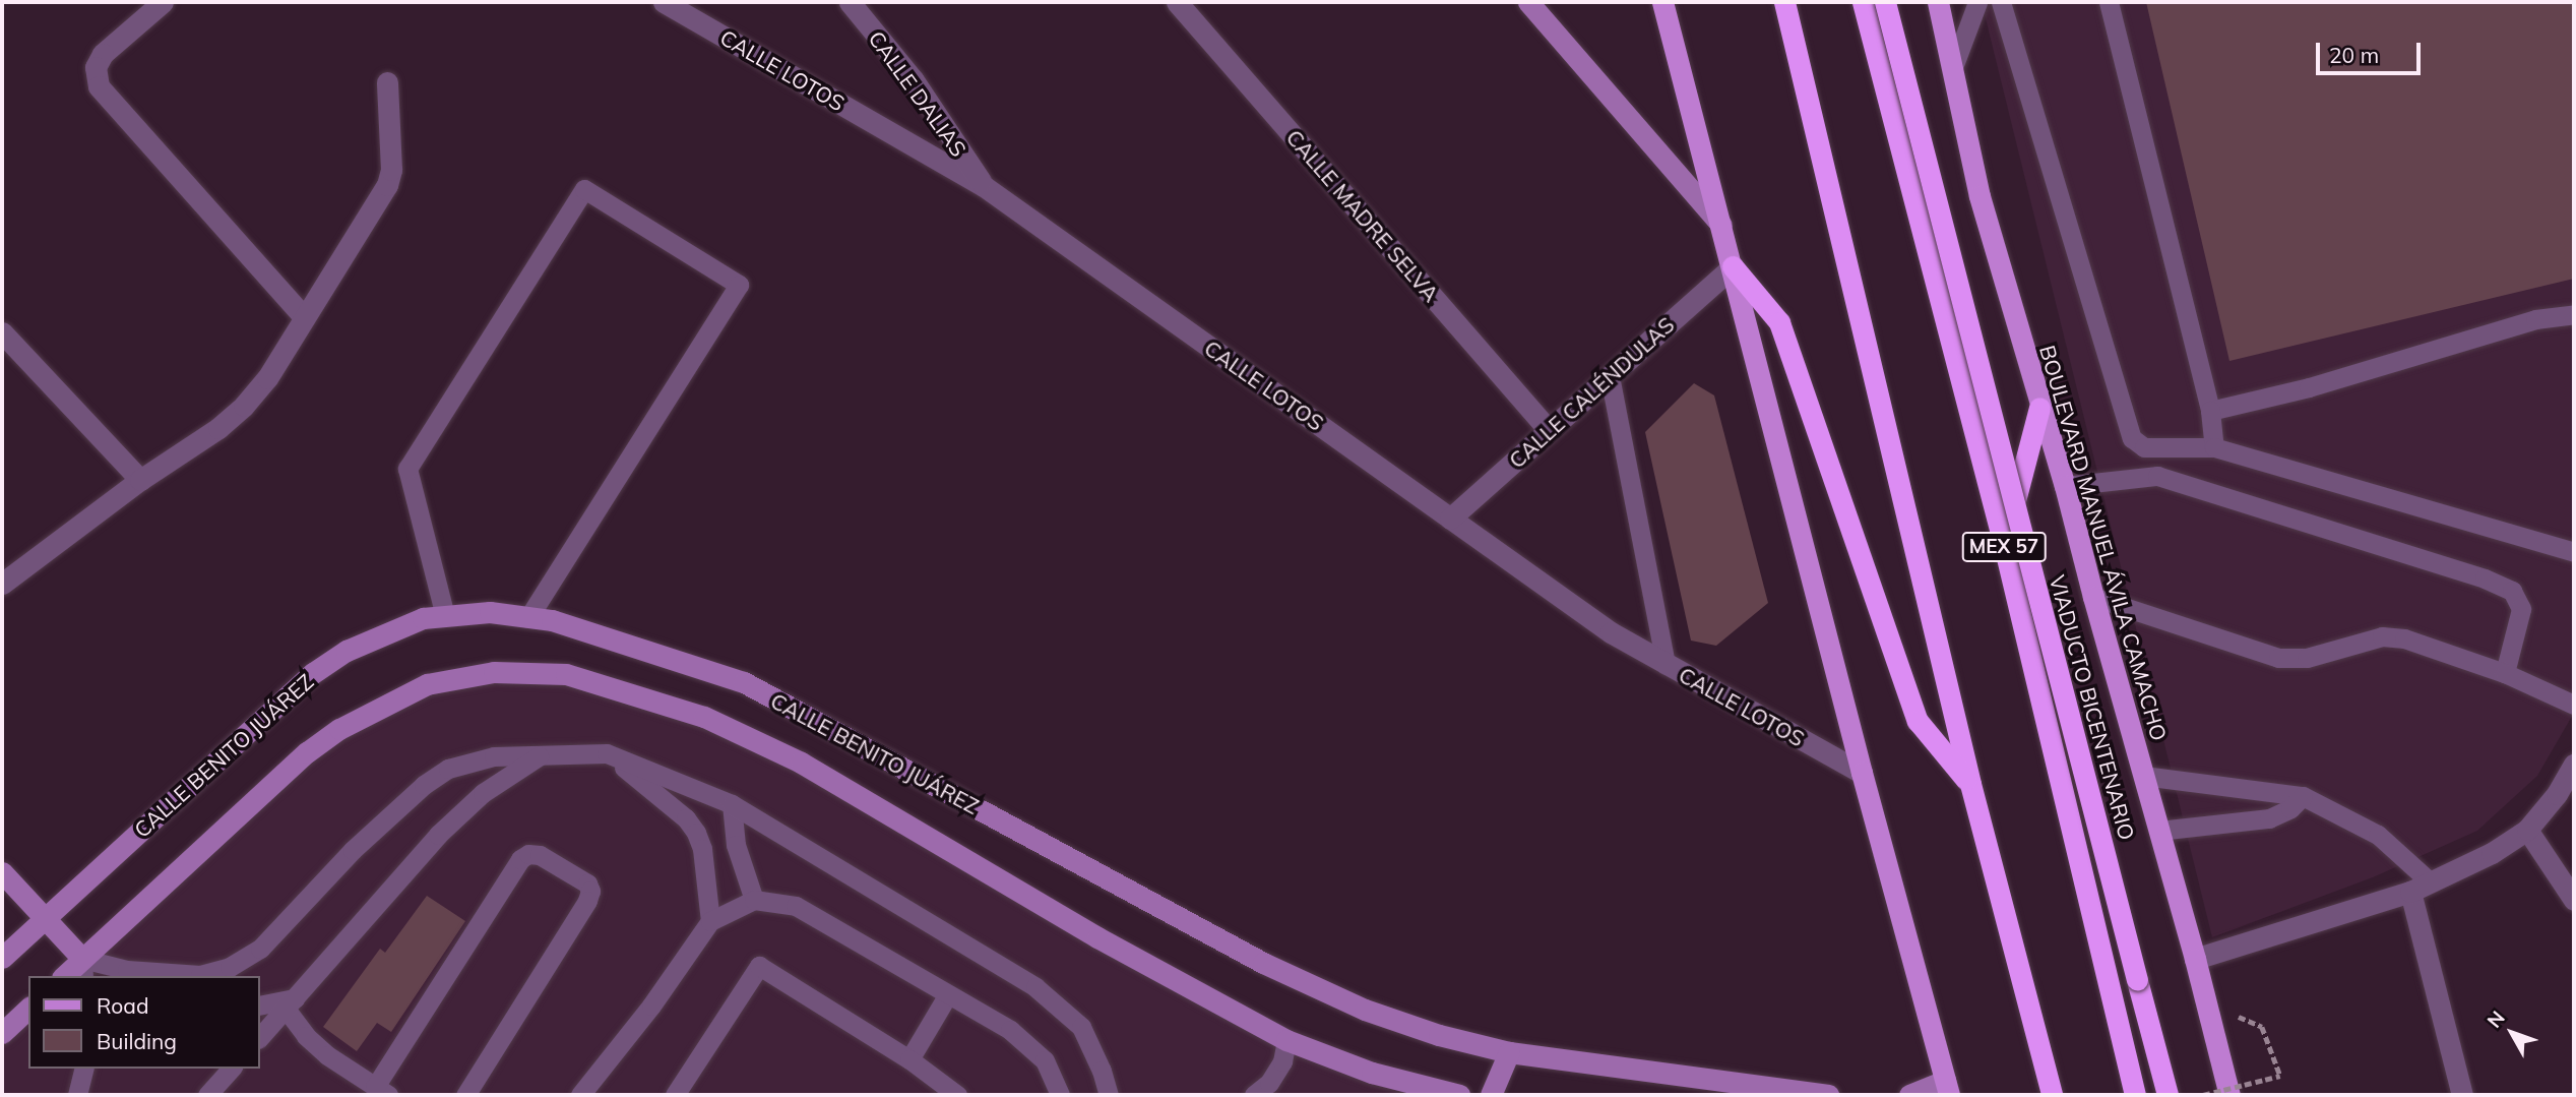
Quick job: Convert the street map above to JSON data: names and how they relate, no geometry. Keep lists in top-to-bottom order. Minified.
{"streets":{"highway":["MEX 57","VIADUCTO BICENTENARIO"],"main road":["BOULEVARD MANUEL ÁVILA CAMACHO","CALLE BENITO JUÁREZ"],"street":["CALLE LOTOS","CALLE DALIAS","CALLE MADRE SELVA","CALLE CALÉNDULAS"]},"crossings":[["CALLE LOTOS","CALLE DALIAS"],["CALLE LOTOS","CALLE CALÉNDULAS"],["CALLE MADRE SELVA","CALLE CALÉNDULAS"]],"legend":["Road","Building"],"scale_bar":"20 m","north":"top left"}
